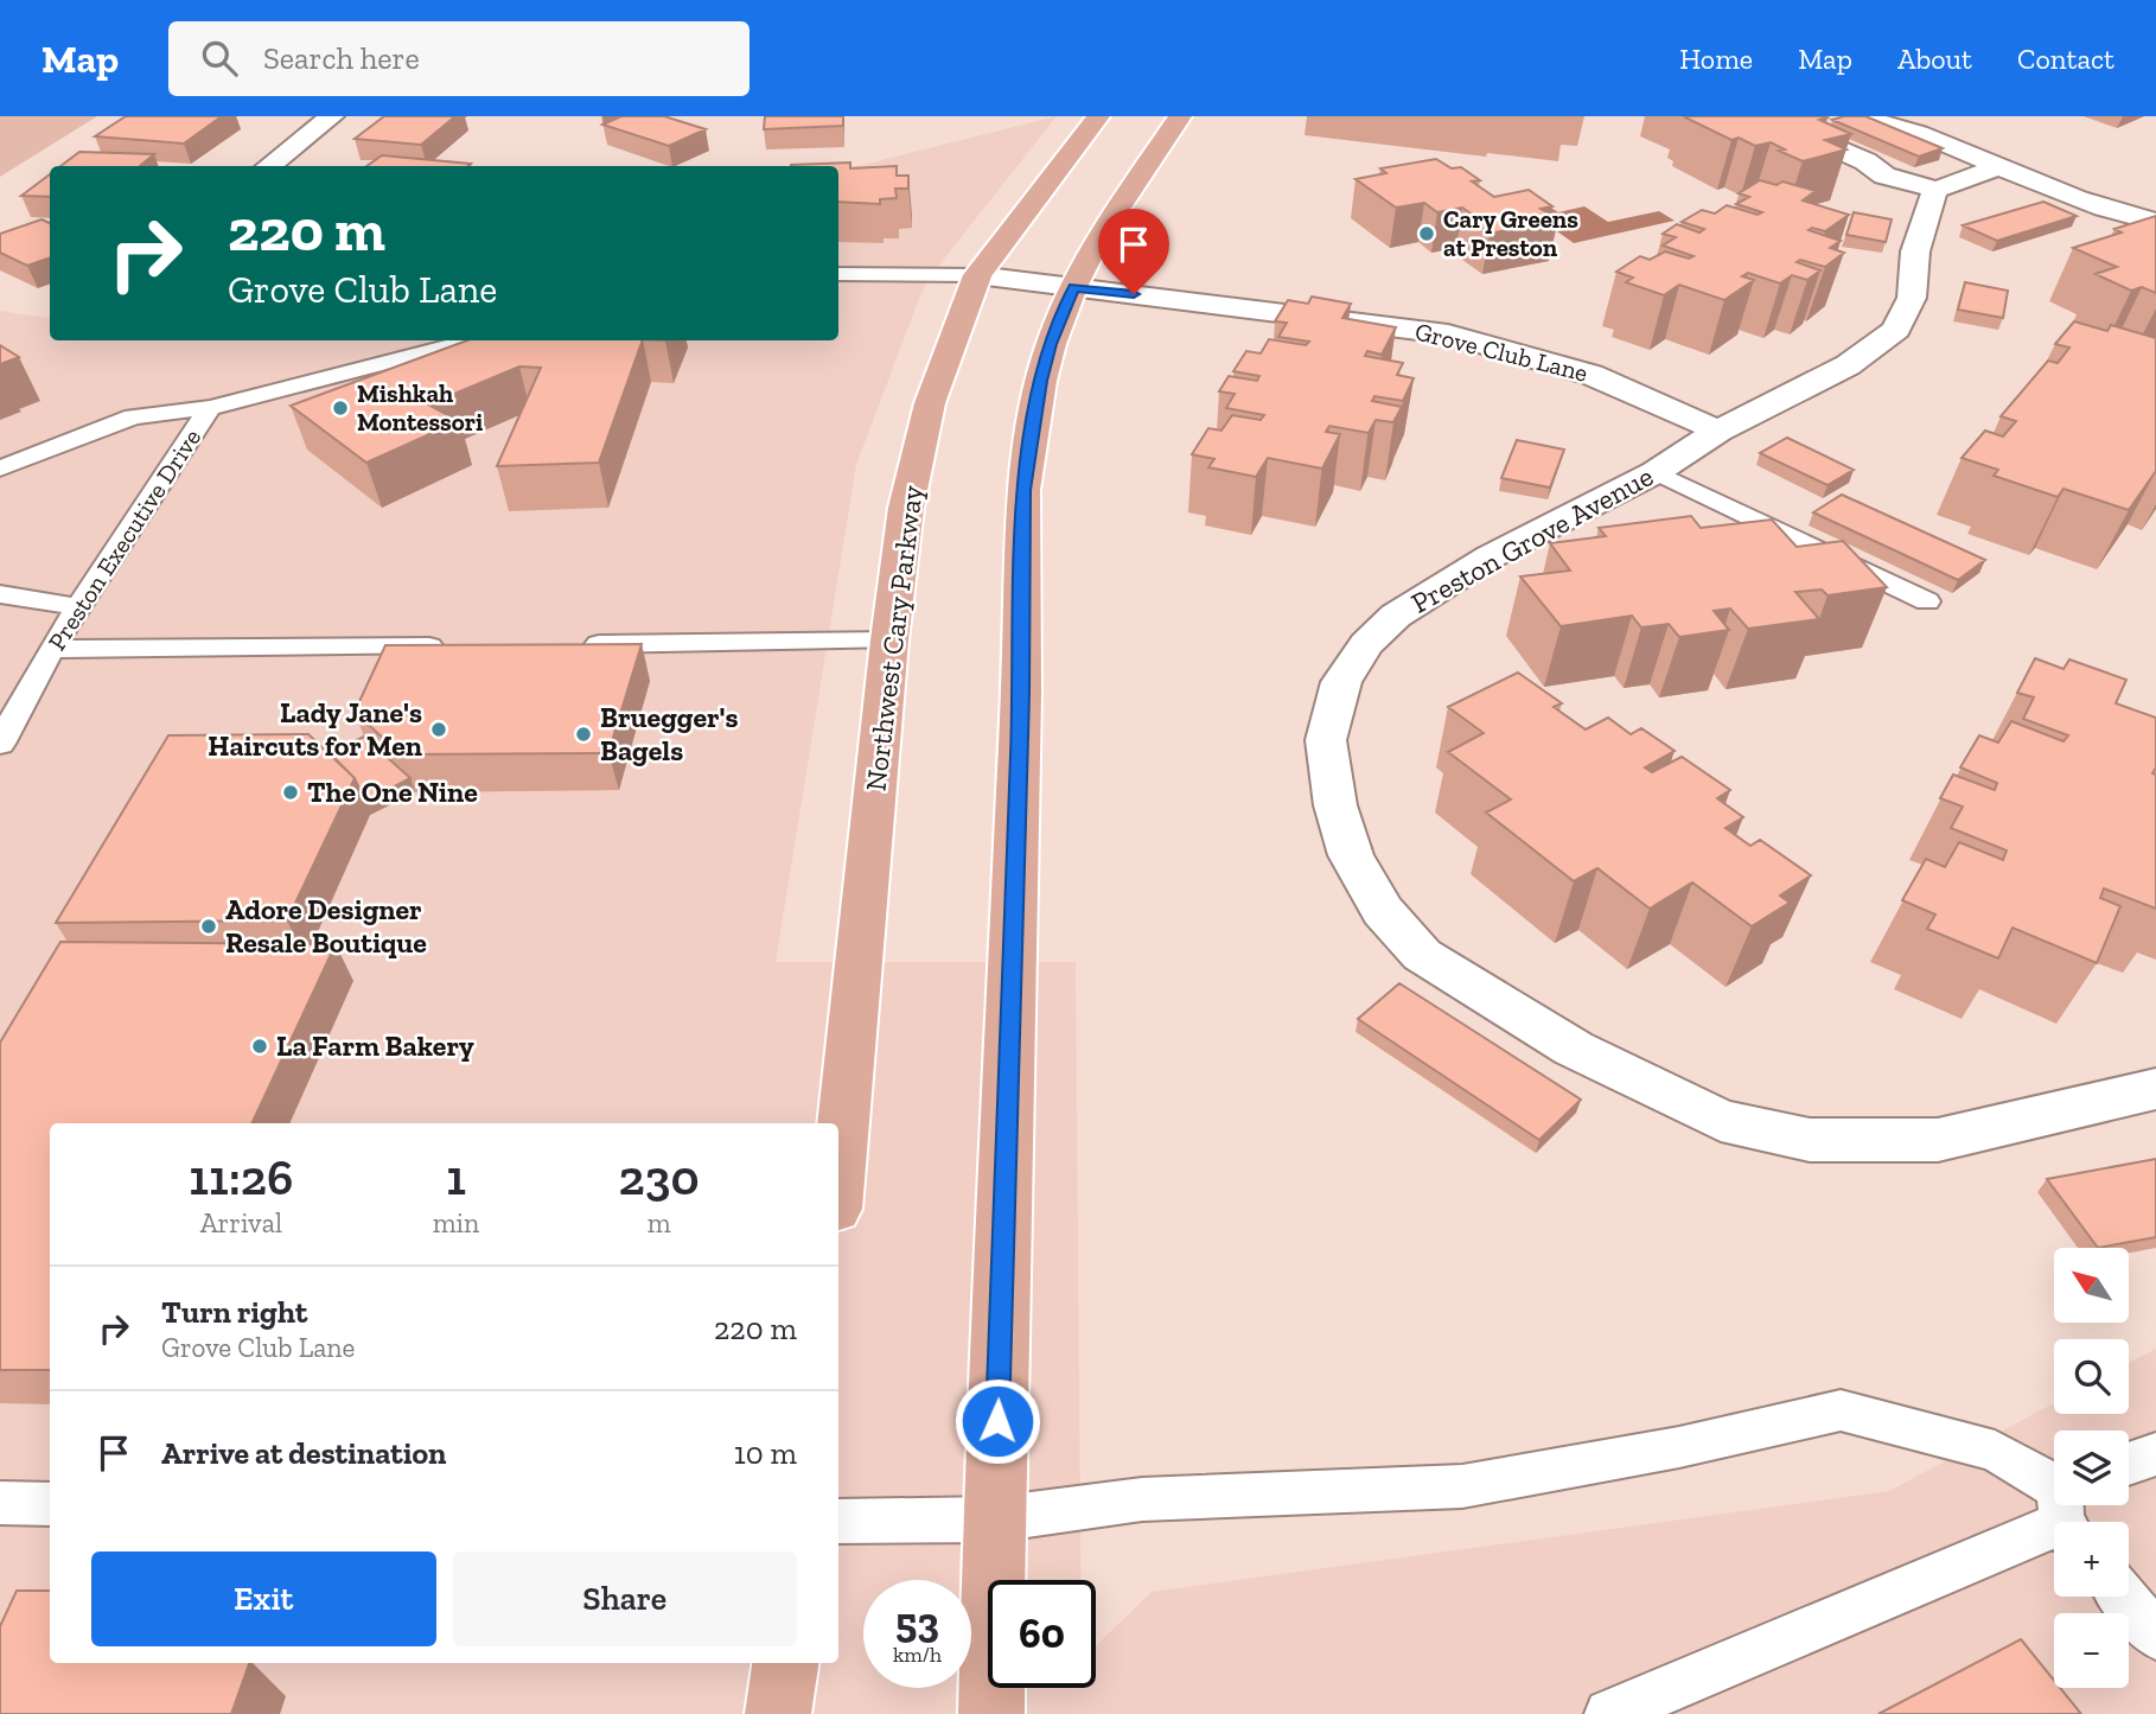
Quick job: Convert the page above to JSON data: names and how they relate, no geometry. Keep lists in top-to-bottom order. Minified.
{"streets":{"main road":["Northwest Cary Parkway"],"street":["Grove Club Lane","Preston Grove Avenue"],"lane":["Preston Executive Drive"]},"crossings":[["Grove Club Lane","Preston Grove Avenue"],["Grove Club Lane","Northwest Cary Parkway"]],"places":["Cary Greens at Preston","Mishkah Montessori","Lady Jane's Haircuts for Men","Bruegger's Bagels","The One Nine","Adore Designer Resale Boutique","La Farm Bakery"],"north":"top left","page":{"header":"Map","search":"Search here","nav":["Home","Map","About","Contact"],"turn":["220 m","Grove Club Lane"],"eta":["11:26","Arrival","1","min","230","m"],"map_buttons":["+","−"],"list":[{"name":"Turn right","note":"Grove Club Lane","value":"220 m"},{"name":"Arrive at destination","value":"10 m"}],"buttons":["Exit","Share"],"speed":"53 km/h","limit":"60"}}
